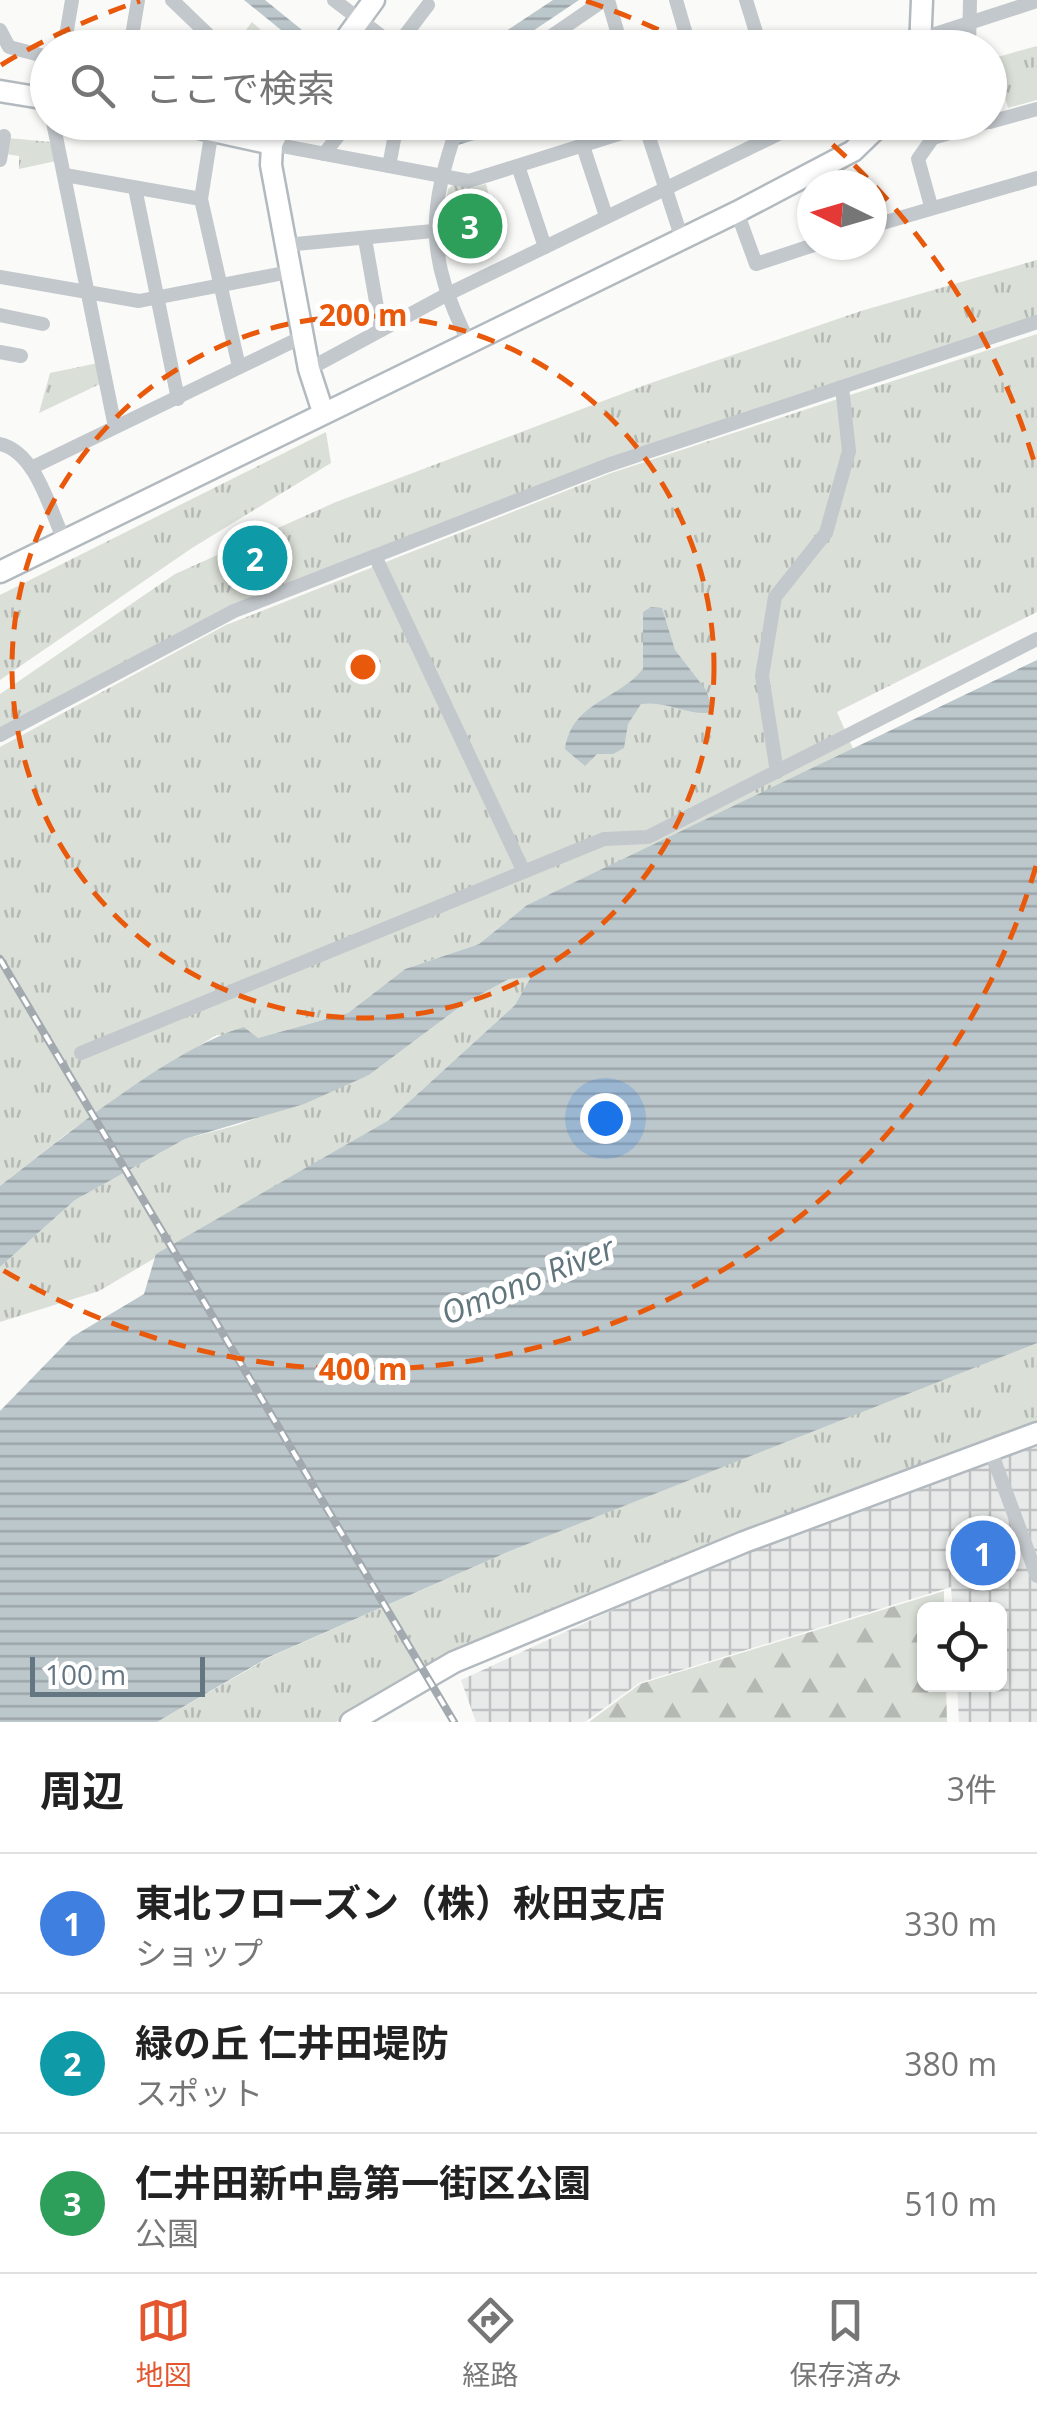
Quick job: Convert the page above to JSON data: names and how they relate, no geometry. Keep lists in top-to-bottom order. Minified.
{"water":["Omono River"],"scale_bar":"100 m","north":"left","page":{"search":"ここで検索","pins":["3","2","1"],"scale":"100 m","heading":["周辺","3件"],"list":[{"mark":"1","name":"東北フローズン（株）秋田支店","note":"ショップ","value":"330 m"},{"mark":"2","name":"緑の丘 仁井田堤防","note":"スポット","value":"380 m"},{"mark":"3","name":"仁井田新中島第一街区公園","note":"公園","value":"510 m"}],"nav":["地図","経路","保存済み"]},"rings":["200 m","400 m"]}
